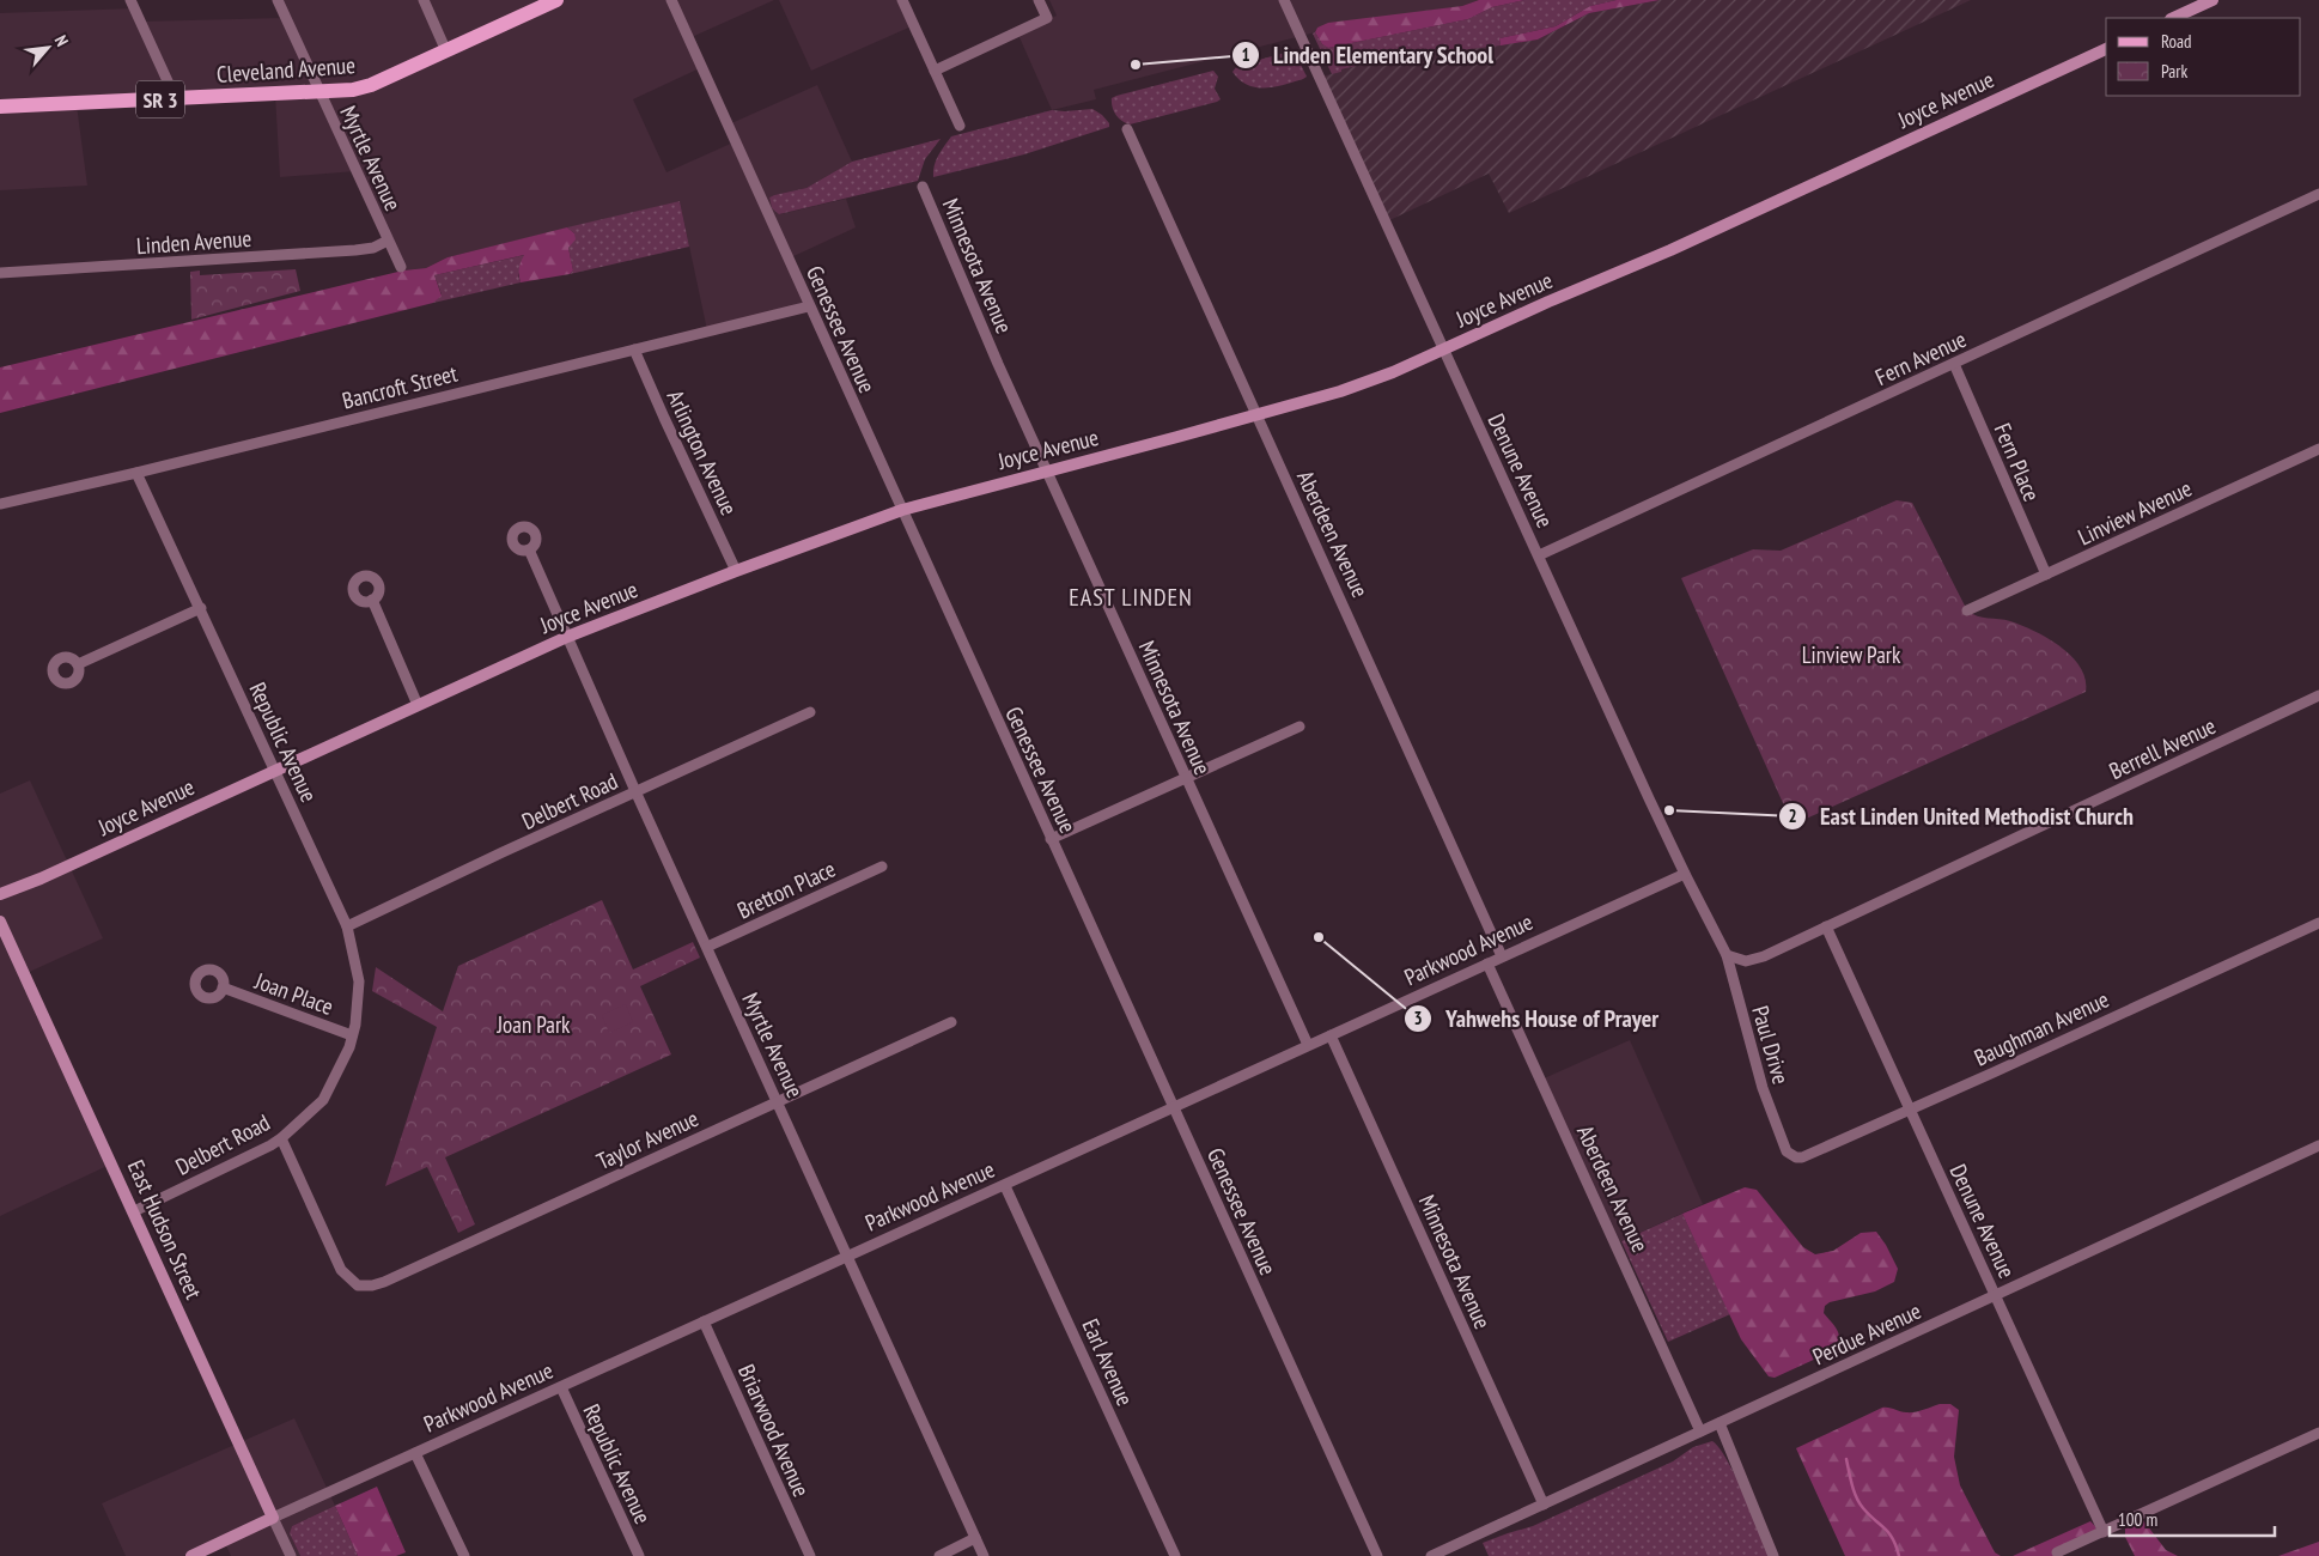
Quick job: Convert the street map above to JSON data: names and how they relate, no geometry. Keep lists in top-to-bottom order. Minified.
{"streets":{"main road":["Cleveland Avenue","SR 3"],"street":["Joyce Avenue","Myrtle Avenue","Linden Avenue","Minnesota Avenue","Genessee Avenue","Fern Avenue","Bancroft Street","Arlington Avenue","Fern Place","Denune Avenue","Linview Avenue","Aberdeen Avenue","Republic Avenue","Berrell Avenue","Delbert Road","Bretton Place","Parkwood Avenue","Joan Place","Baughman Avenue","Paul Drive","Taylor Avenue","East Hudson Street","Perdue Avenue","Earl Avenue","Briarwood Avenue"]},"crossings":[["Cleveland Avenue","Myrtle Avenue"],["Joyce Avenue","Myrtle Avenue"],["Joyce Avenue","Minnesota Avenue"],["Joyce Avenue","Genessee Avenue"],["Joyce Avenue","Arlington Avenue"],["Joyce Avenue","Denune Avenue"],["Joyce Avenue","Aberdeen Avenue"],["Joyce Avenue","Republic Avenue"],["Myrtle Avenue","Linden Avenue"],["Myrtle Avenue","Delbert Road"],["Myrtle Avenue","Bretton Place"],["Myrtle Avenue","Parkwood Avenue"],["Myrtle Avenue","Taylor Avenue"],["Minnesota Avenue","Parkwood Avenue"],["Minnesota Avenue","Perdue Avenue"],["Genessee Avenue","Bancroft Street"],["Genessee Avenue","Parkwood Avenue"],["Fern Avenue","Fern Place"],["Fern Avenue","Denune Avenue"],["Bancroft Street","Arlington Avenue"],["Bancroft Street","Republic Avenue"],["Fern Place","Linview Avenue"],["Denune Avenue","Berrell Avenue"],["Denune Avenue","Parkwood Avenue"],["Denune Avenue","Baughman Avenue"],["Denune Avenue","Paul Drive"],["Denune Avenue","Perdue Avenue"],["Aberdeen Avenue","Parkwood Avenue"],["Aberdeen Avenue","Perdue Avenue"],["Republic Avenue","Delbert Road"],["Republic Avenue","Parkwood Avenue"],["Republic Avenue","Joan Place"],["Berrell Avenue","Paul Drive"],["Delbert Road","Joan Place"],["Delbert Road","Taylor Avenue"],["Delbert Road","East Hudson Street"],["Parkwood Avenue","East Hudson Street"],["Parkwood Avenue","Earl Avenue"],["Parkwood Avenue","Briarwood Avenue"],["Baughman Avenue","Paul Drive"]],"districts":["EAST LINDEN"],"parks":["Linview Park","Joan Park"],"places":["Linden Elementary School","East Linden United Methodist Church","Yahwehs House of Prayer"],"legend":["Road","Park"],"scale_bar":"100 m","north":"top right"}
